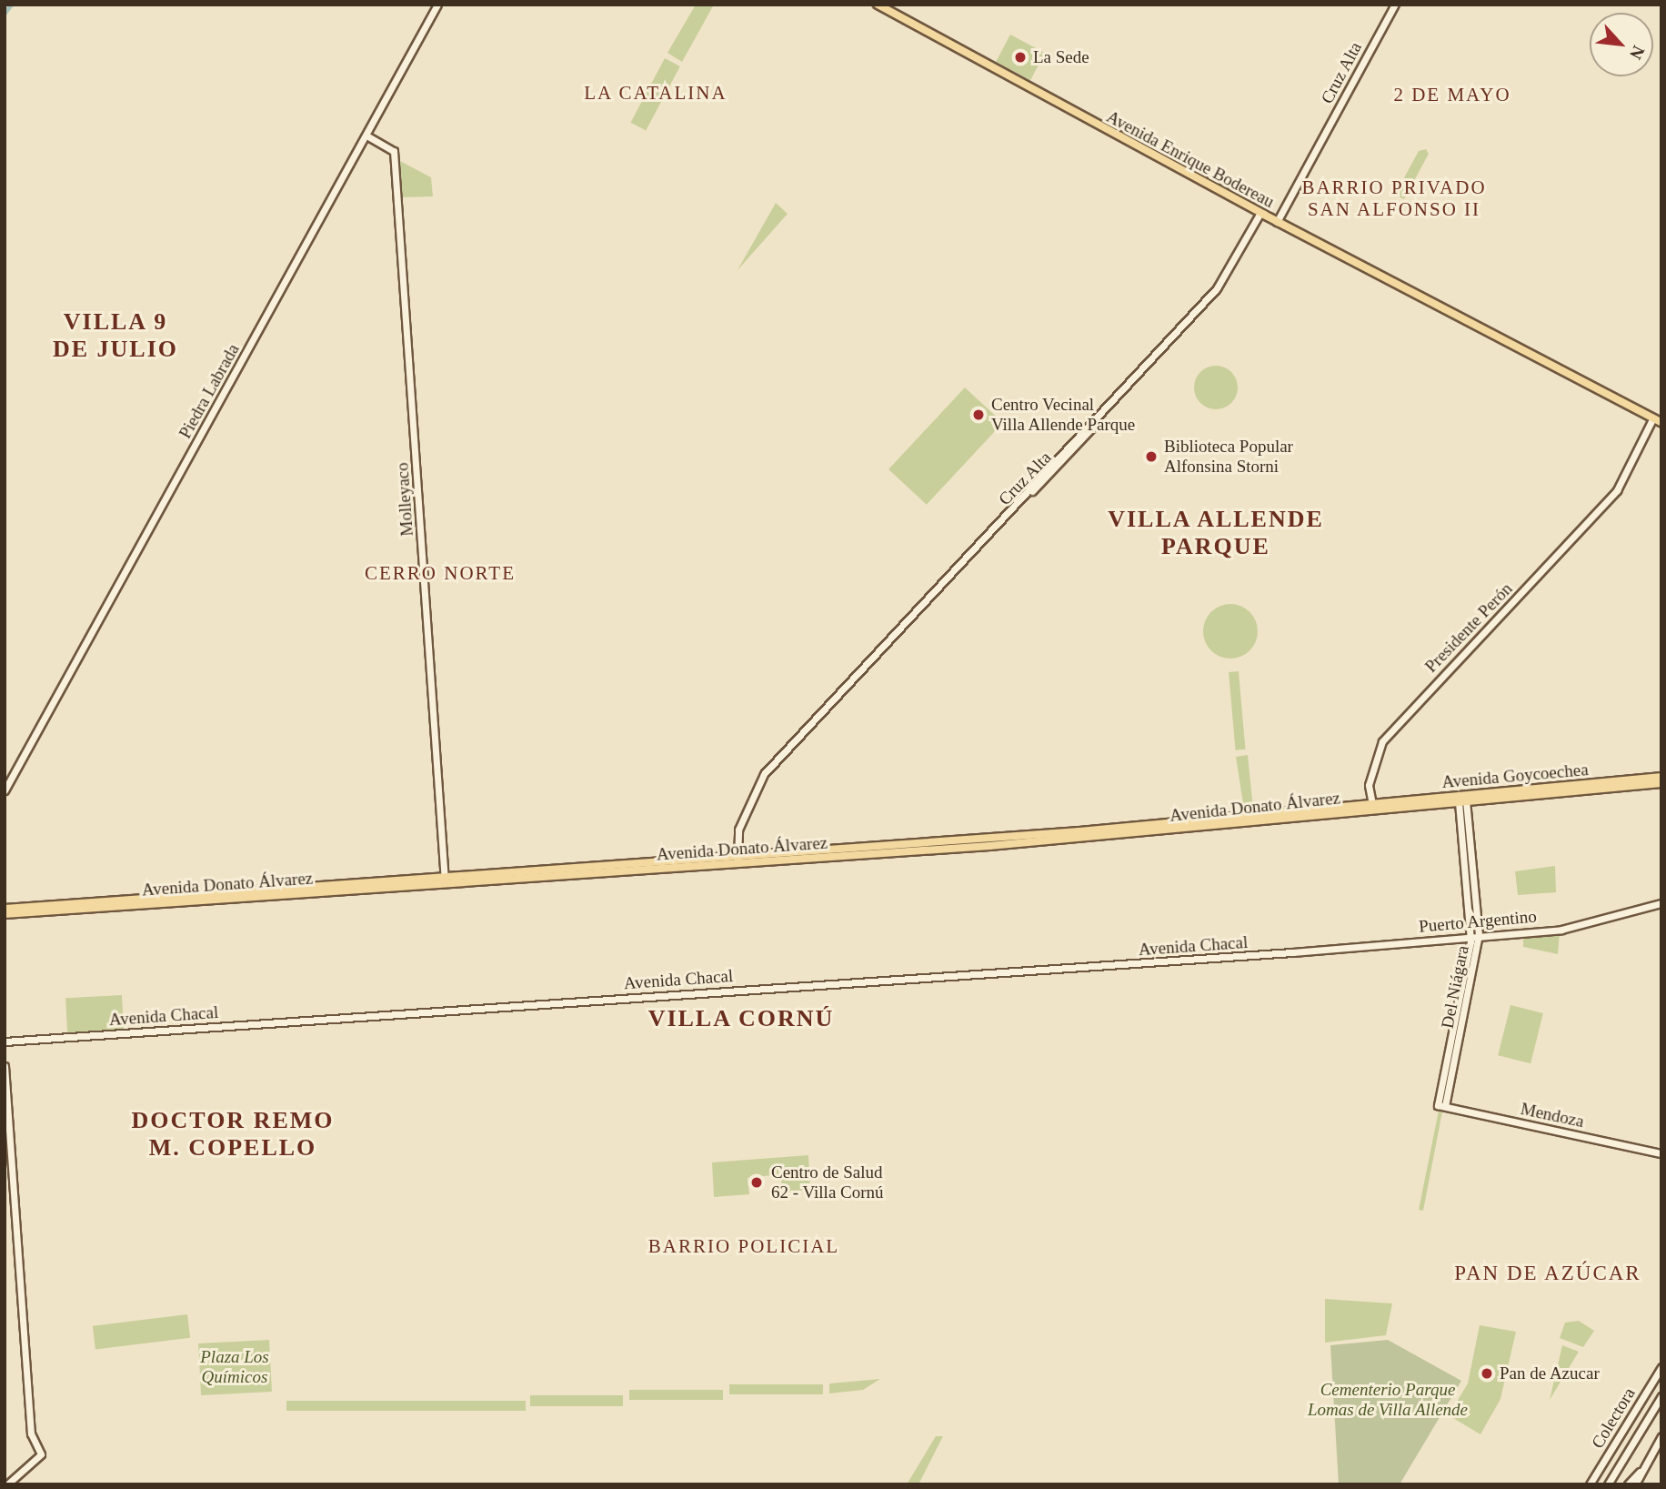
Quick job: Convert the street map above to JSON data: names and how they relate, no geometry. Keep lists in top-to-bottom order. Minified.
{"streets":{"main road":["Cruz Alta","Avenida Enrique Bodereau","Piedra Labrada","Molleyaco","Presidente Perón","Avenida Goycoechea","Avenida Donato Álvarez","Puerto Argentino","Avenida Chacal","Del Niágara","Mendoza","Colectora"]},"crossings":[["Cruz Alta","Avenida Enrique Bodereau"],["Cruz Alta","Avenida Donato Álvarez"],["Avenida Enrique Bodereau","Presidente Perón"],["Piedra Labrada","Molleyaco"],["Molleyaco","Avenida Donato Álvarez"],["Presidente Perón","Avenida Goycoechea"],["Presidente Perón","Avenida Donato Álvarez"],["Avenida Goycoechea","Avenida Donato Álvarez"],["Avenida Goycoechea","Del Niágara"],["Puerto Argentino","Avenida Chacal"],["Puerto Argentino","Del Niágara"],["Del Niágara","Mendoza"]],"districts":["LA CATALINA","2 DE MAYO","BARRIO PRIVADO SAN ALFONSO II","VILLA 9 DE JULIO","VILLA ALLENDE PARQUE","CERRO NORTE","VILLA CORNÚ","DOCTOR REMO M. COPELLO","BARRIO POLICIAL","PAN DE AZÚCAR"],"parks":["Plaza Los Químicos","Cementerio Parque Lomas de Villa Allende"],"places":["La Sede","Centro Vecinal Villa Allende Parque","Biblioteca Popular Alfonsina Storni","Centro de Salud 62 - Villa Cornú","Pan de Azucar"],"north":"bottom right"}
